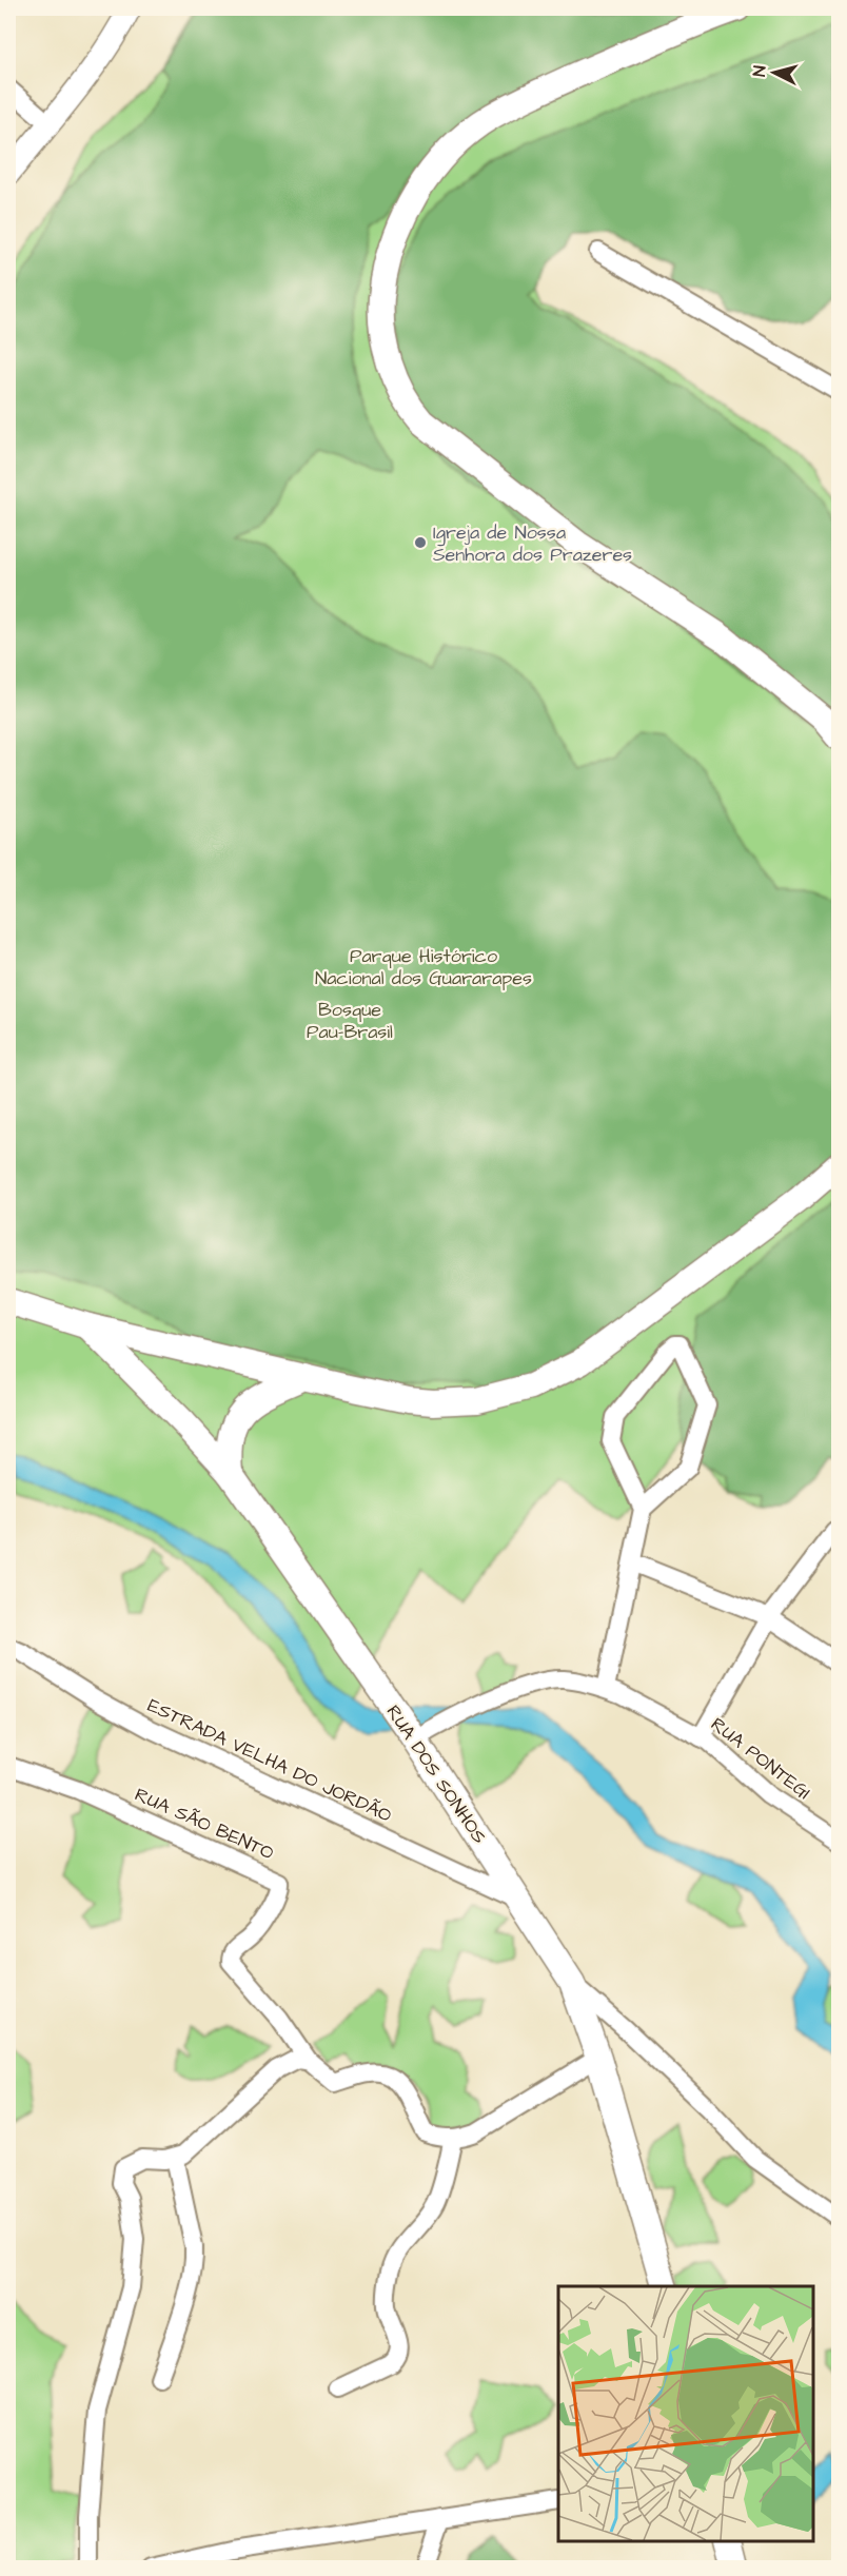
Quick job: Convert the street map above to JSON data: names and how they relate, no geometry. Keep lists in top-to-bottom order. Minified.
{"streets":{"main road":["RUA DOS SONHOS"],"street":["RUA PONTEGI","ESTRADA VELHA DO JORDÃO","RUA SÃO BENTO"]},"crossings":[["RUA PONTEGI","RUA DOS SONHOS"],["ESTRADA VELHA DO JORDÃO","RUA DOS SONHOS"]],"parks":["Parque Histórico Nacional dos Guararapes","Bosque Pau-Brasil"],"places":["Igreja de Nossa Senhora dos Prazeres"],"north":"left"}
